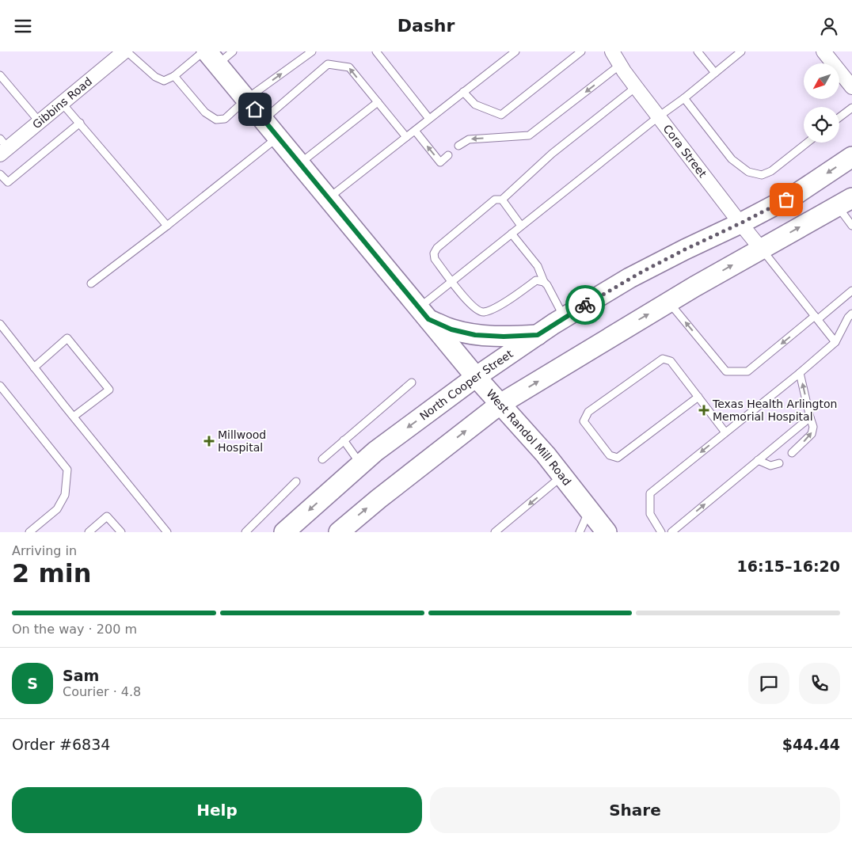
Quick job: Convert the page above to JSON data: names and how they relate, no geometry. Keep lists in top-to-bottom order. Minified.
{"streets":{"main road":["North Cooper Street","West Randol Mill Road"],"street":["Gibbins Road","Cora Street"]},"crossings":[["Cora Street","North Cooper Street"],["North Cooper Street","West Randol Mill Road"]],"places":{"health":["Texas Health Arlington Memorial Hospital","Millwood Hospital"]},"north":"bottom left","page":{"header":"Dashr","heading":["2 min","Arriving in","16:15–16:20"],"panel":["Sam","Courier · 4.8","Order #6834","$44.44"],"bar":"On the way · 200 m","round":"S","buttons":["Help","Share"]}}
